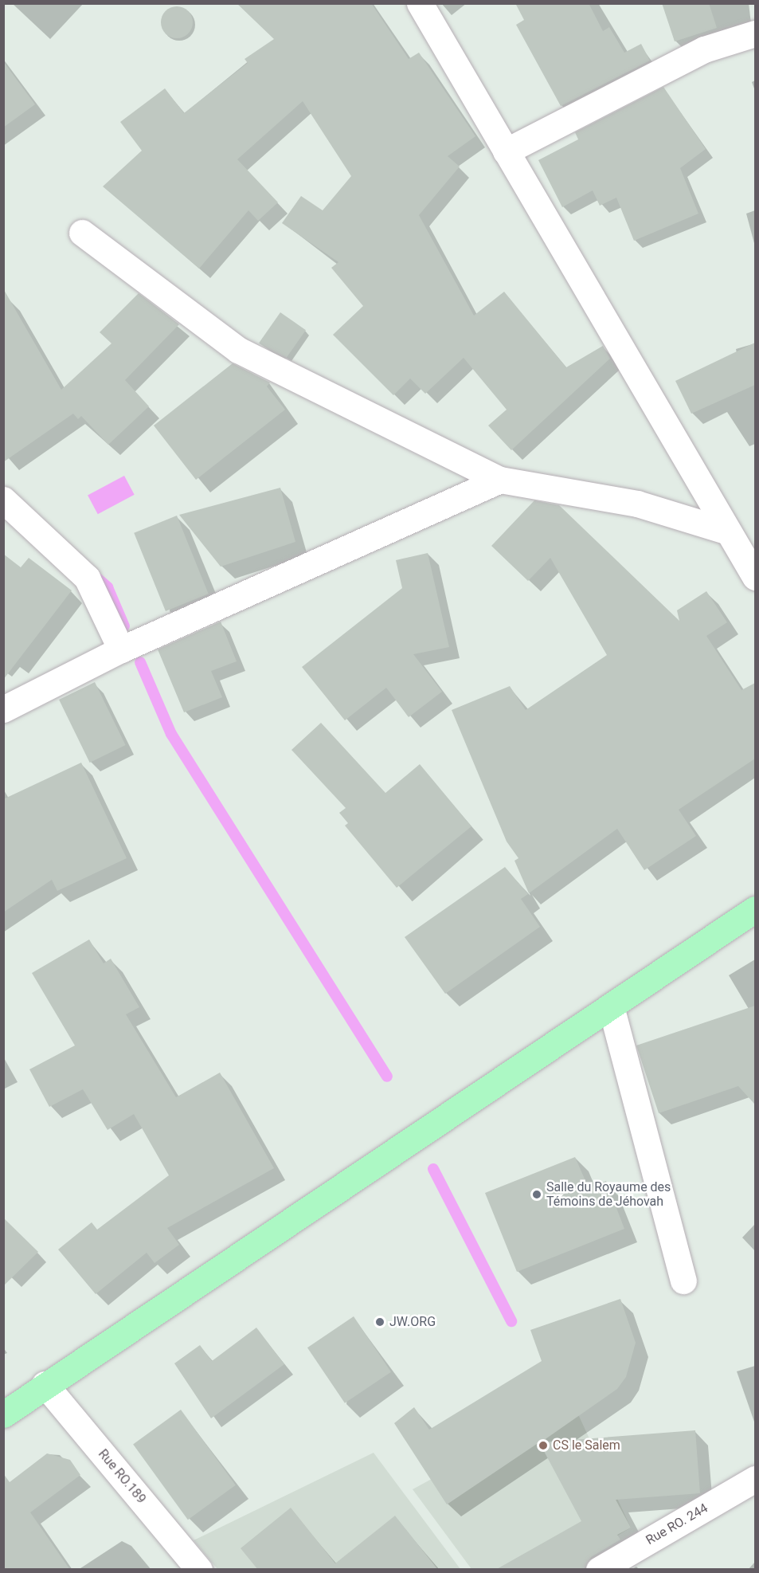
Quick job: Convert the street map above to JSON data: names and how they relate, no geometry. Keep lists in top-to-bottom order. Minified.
{"streets":{"street":["Rue RO.189","Rue RO. 244"]},"places":["Salle du Royaume des Témoins de Jéhovah","JW.ORG","CS le Salem"]}
